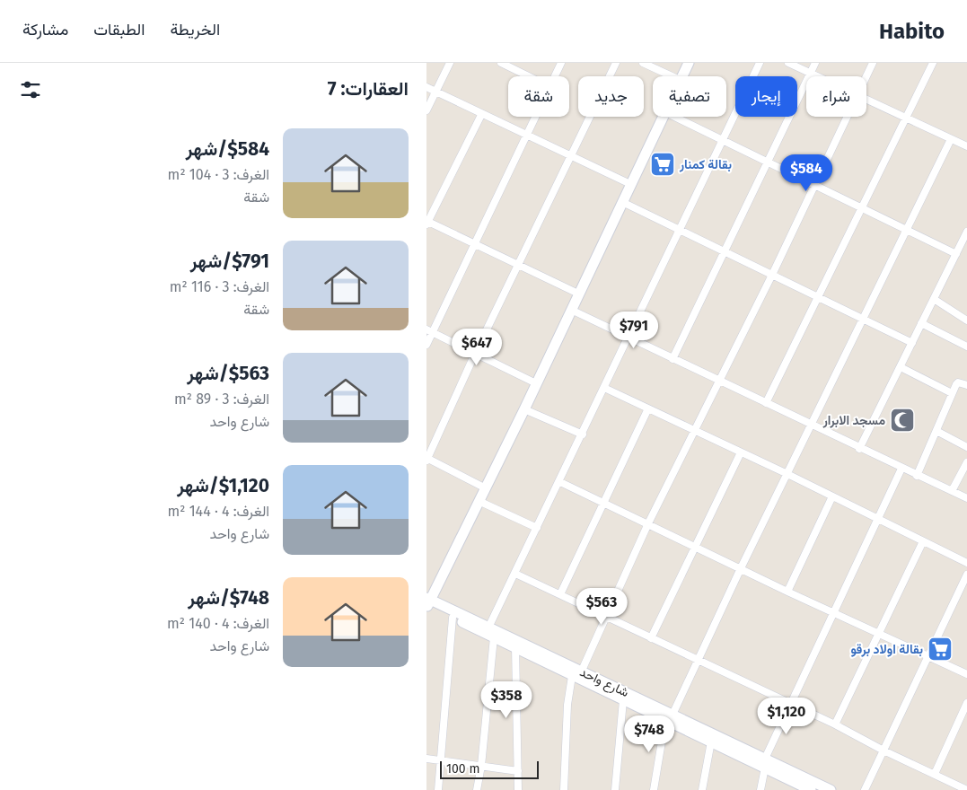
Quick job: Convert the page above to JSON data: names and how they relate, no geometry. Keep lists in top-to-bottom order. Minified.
{"streets":{"street":["شارع واحد"]},"places":{"supermarket":["بقالة كمنار","بقالة اولاد برقو"],"mosque":["مسجد الابرار"]},"scale_bar":"100 m","page":{"header":"Habito","nav":["الخريطة","الطبقات","مشاركة"],"heading":"العقارات: 7","chip":["شراء","إيجار","تصفية","جديد","شقة"],"list":[{"name":"$584/شهر","note":"الغرف: 3 · 104 m² · شقة"},{"name":"$791/شهر","note":"الغرف: 3 · 116 m² · شقة"},{"name":"$563/شهر","note":"الغرف: 3 · 89 m² · شارع واحد"},{"name":"$1,120/شهر","note":"الغرف: 4 · 144 m² · شارع واحد"},{"name":"$748/شهر","note":"الغرف: 4 · 140 m² · شارع واحد"}],"price":["$584","$791","$647","$563","$358","$1,120","$748"],"scale":"100 m"}}
